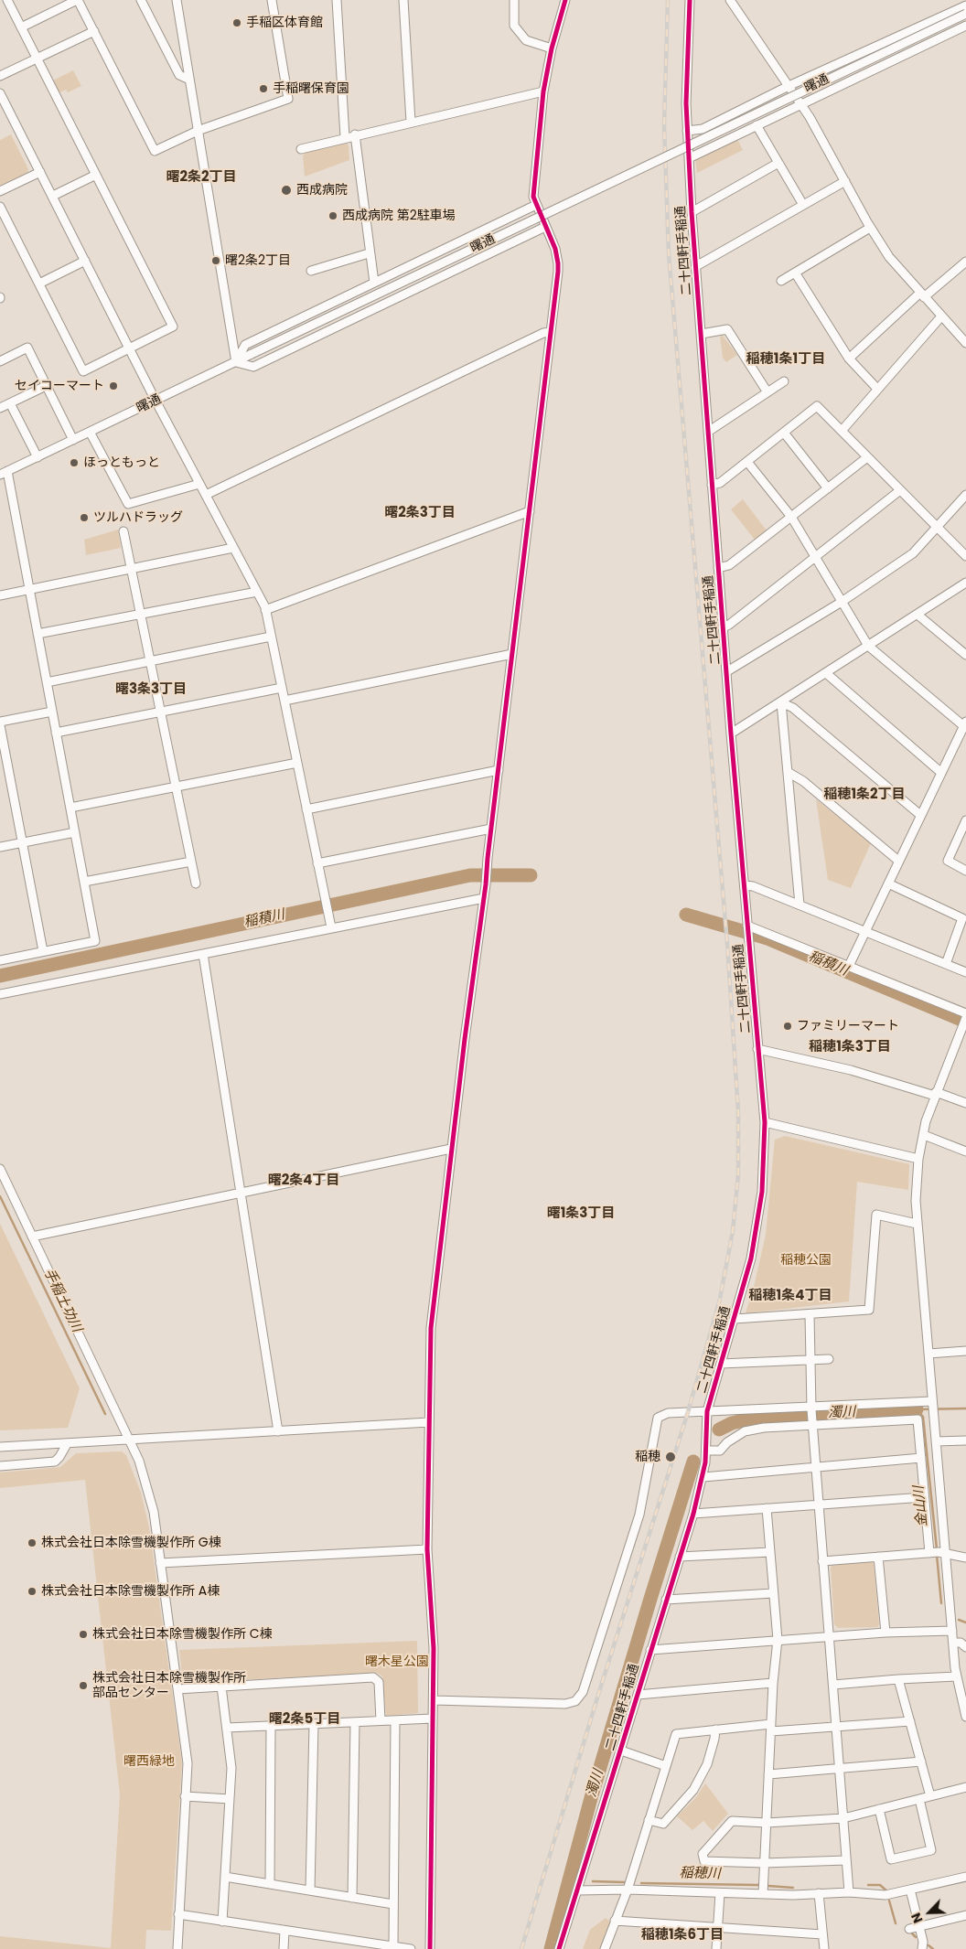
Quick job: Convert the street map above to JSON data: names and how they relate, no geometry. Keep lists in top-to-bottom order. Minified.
{"streets":{"street":["曙通","二十四軒手稲通"]},"districts":["曙2条2丁目","稲穂1条1丁目","曙2条3丁目","曙3条3丁目","稲穂1条2丁目","稲穂1条3丁目","曙2条4丁目","曙1条3丁目","稲穂1条4丁目","曙2条5丁目","稲穂1条6丁目"],"water":["稲積川","手稲土功川","濁川","金山川","稲穂川"],"parks":["稲穂公園","曙木星公園","曙西緑地"],"places":["手稲区体育館","手稲曙保育園","西成病院","西成病院 第2駐車場","曙2条2丁目","セイコーマート","ほっともっと","ツルハドラッグ","ファミリーマート","稲穂","株式会社日本除雪機製作所 G棟","株式会社日本除雪機製作所 A棟","株式会社日本除雪機製作所 C棟","株式会社日本除雪機製作所 部品センター"],"north":"bottom left"}
